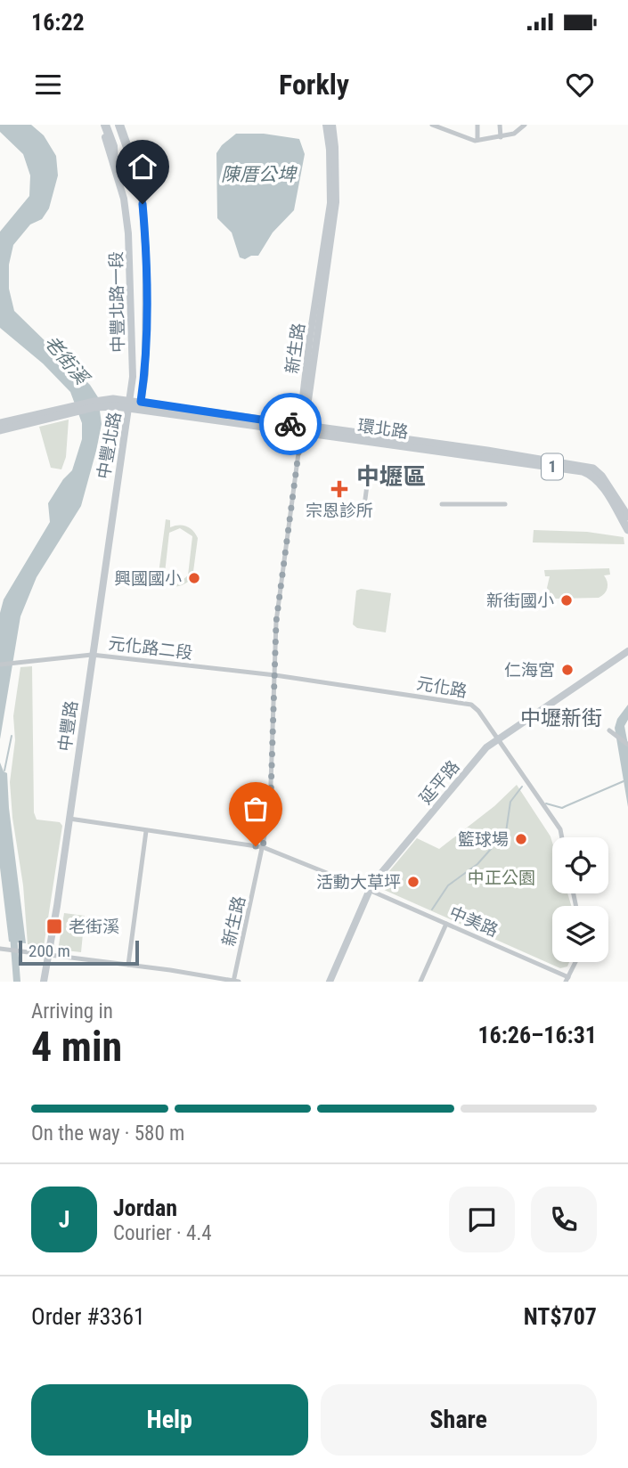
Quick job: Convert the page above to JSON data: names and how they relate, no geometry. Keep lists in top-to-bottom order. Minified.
{"streets":{"main road":["中豐北路一段","新生路","環北路","中豐北路","1","中豐路","延平路"],"street":["元化路二段","元化路","中美路"]},"crossings":[["中豐北路一段","環北路"],["中豐北路一段","中豐北路"],["新生路","環北路"],["新生路","元化路二段"],["新生路","元化路"],["新生路","中美路"],["環北路","中豐北路"],["環北路","1"],["中豐北路","中豐路"],["元化路二段","元化路"],["元化路二段","中豐路"],["元化路","延平路"],["中豐路","中美路"],["延平路","中美路"]],"districts":["中壢區","中壢新街"],"water":["陳厝公埤","老街溪"],"parks":["中正公園"],"places":{"health":["宗恩診所"],"other":["興國國小","新街國小","仁海宮","籃球場","活動大草坪"],"transit":["老街溪"]},"scale_bar":"200 m","page":{"status":"16:22","header":"Forkly","scale":"200 m","heading":["4 min","Arriving in","16:26–16:31"],"panel":["Jordan","Courier · 4.4","Order #3361","NT$707"],"bar":"On the way · 580 m","round":"J","buttons":["Help","Share"]}}
